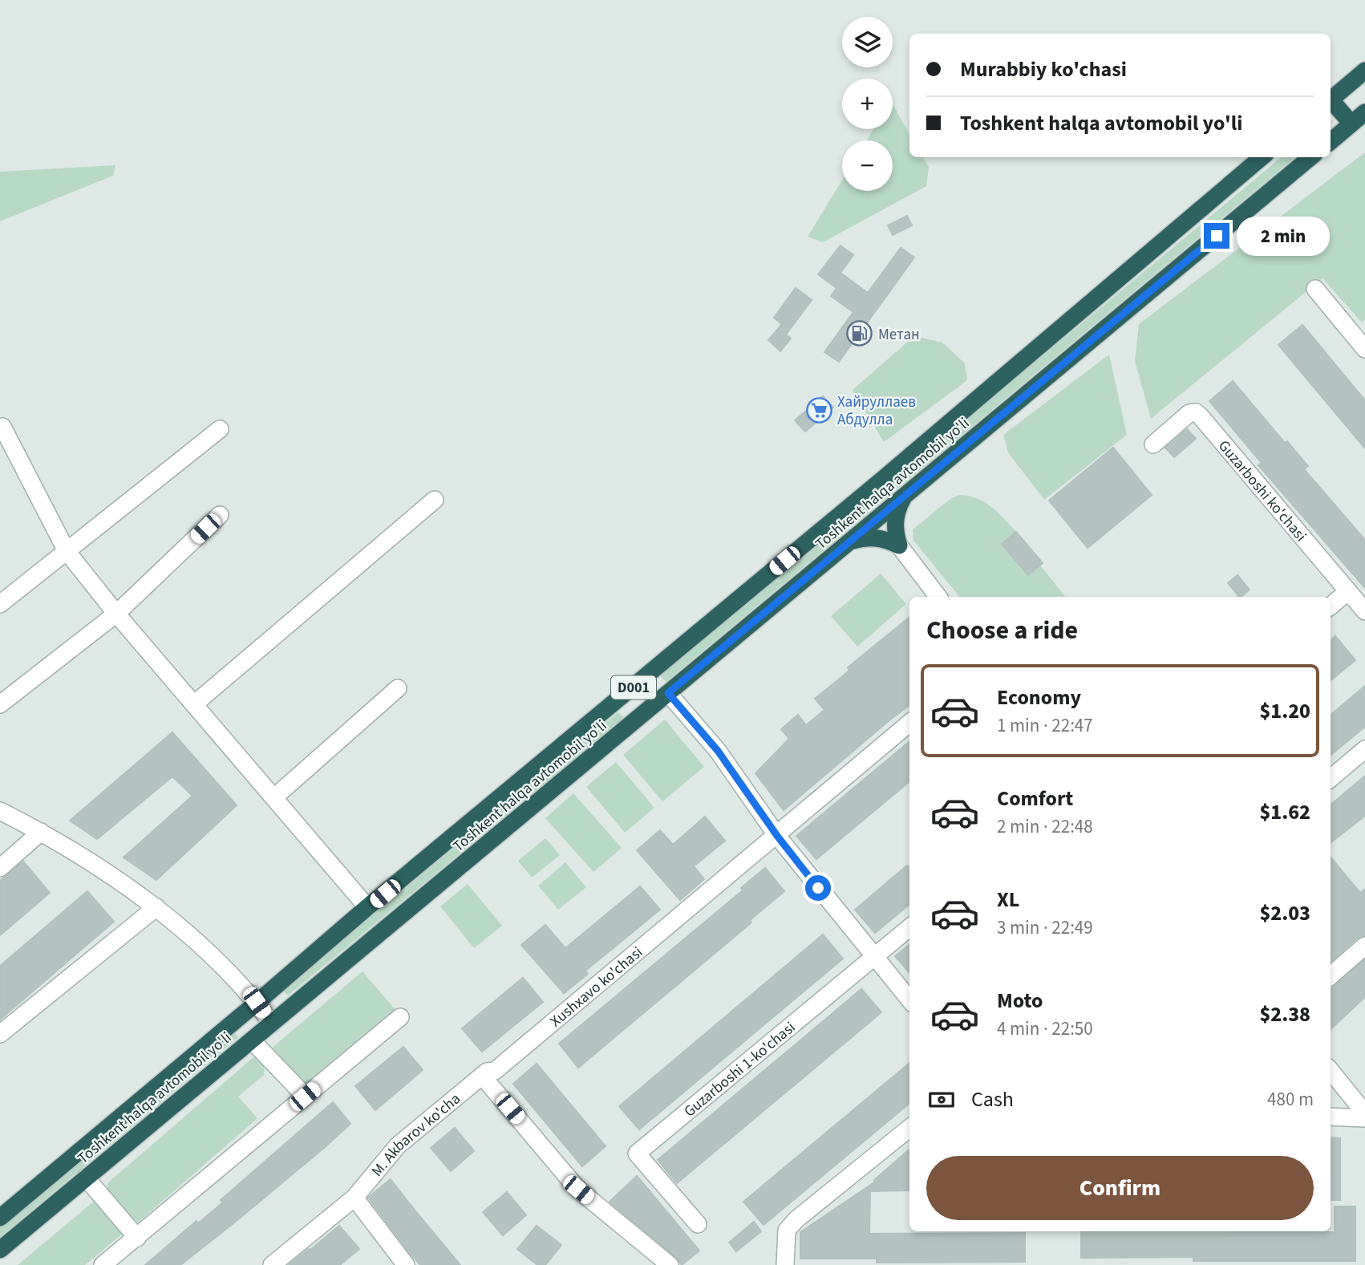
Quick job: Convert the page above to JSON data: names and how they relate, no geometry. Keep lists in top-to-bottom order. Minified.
{"streets":{"highway":["Toshkent halqa avtomobil yo'li","D001"],"street":["Guzarboshi ko'chasi","Xushxavo ko'chasi","Guzarboshi 1-ko'chasi","M. Akbarov ko'cha"]},"crossings":[["Xushxavo ko'chasi","M. Akbarov ko'cha"]],"places":{"fuel station":["Метан"],"supermarket":["Хайруллаев Абдулла"]},"page":{"map_buttons":["+","−"],"banner":["Murabbiy ko'chasi","Toshkent halqa avtomobil yo'li"],"bubble":"2 min","heading":"Choose a ride","list":[{"name":"Economy","note":"1 min · 22:47","value":"$1.20"},{"name":"Comfort","note":"2 min · 22:48","value":"$1.62"},{"name":"XL","note":"3 min · 22:49","value":"$2.03"},{"name":"Moto","note":"4 min · 22:50","value":"$2.38"}],"pay":["Cash","480 m"],"buttons":"Confirm"}}
